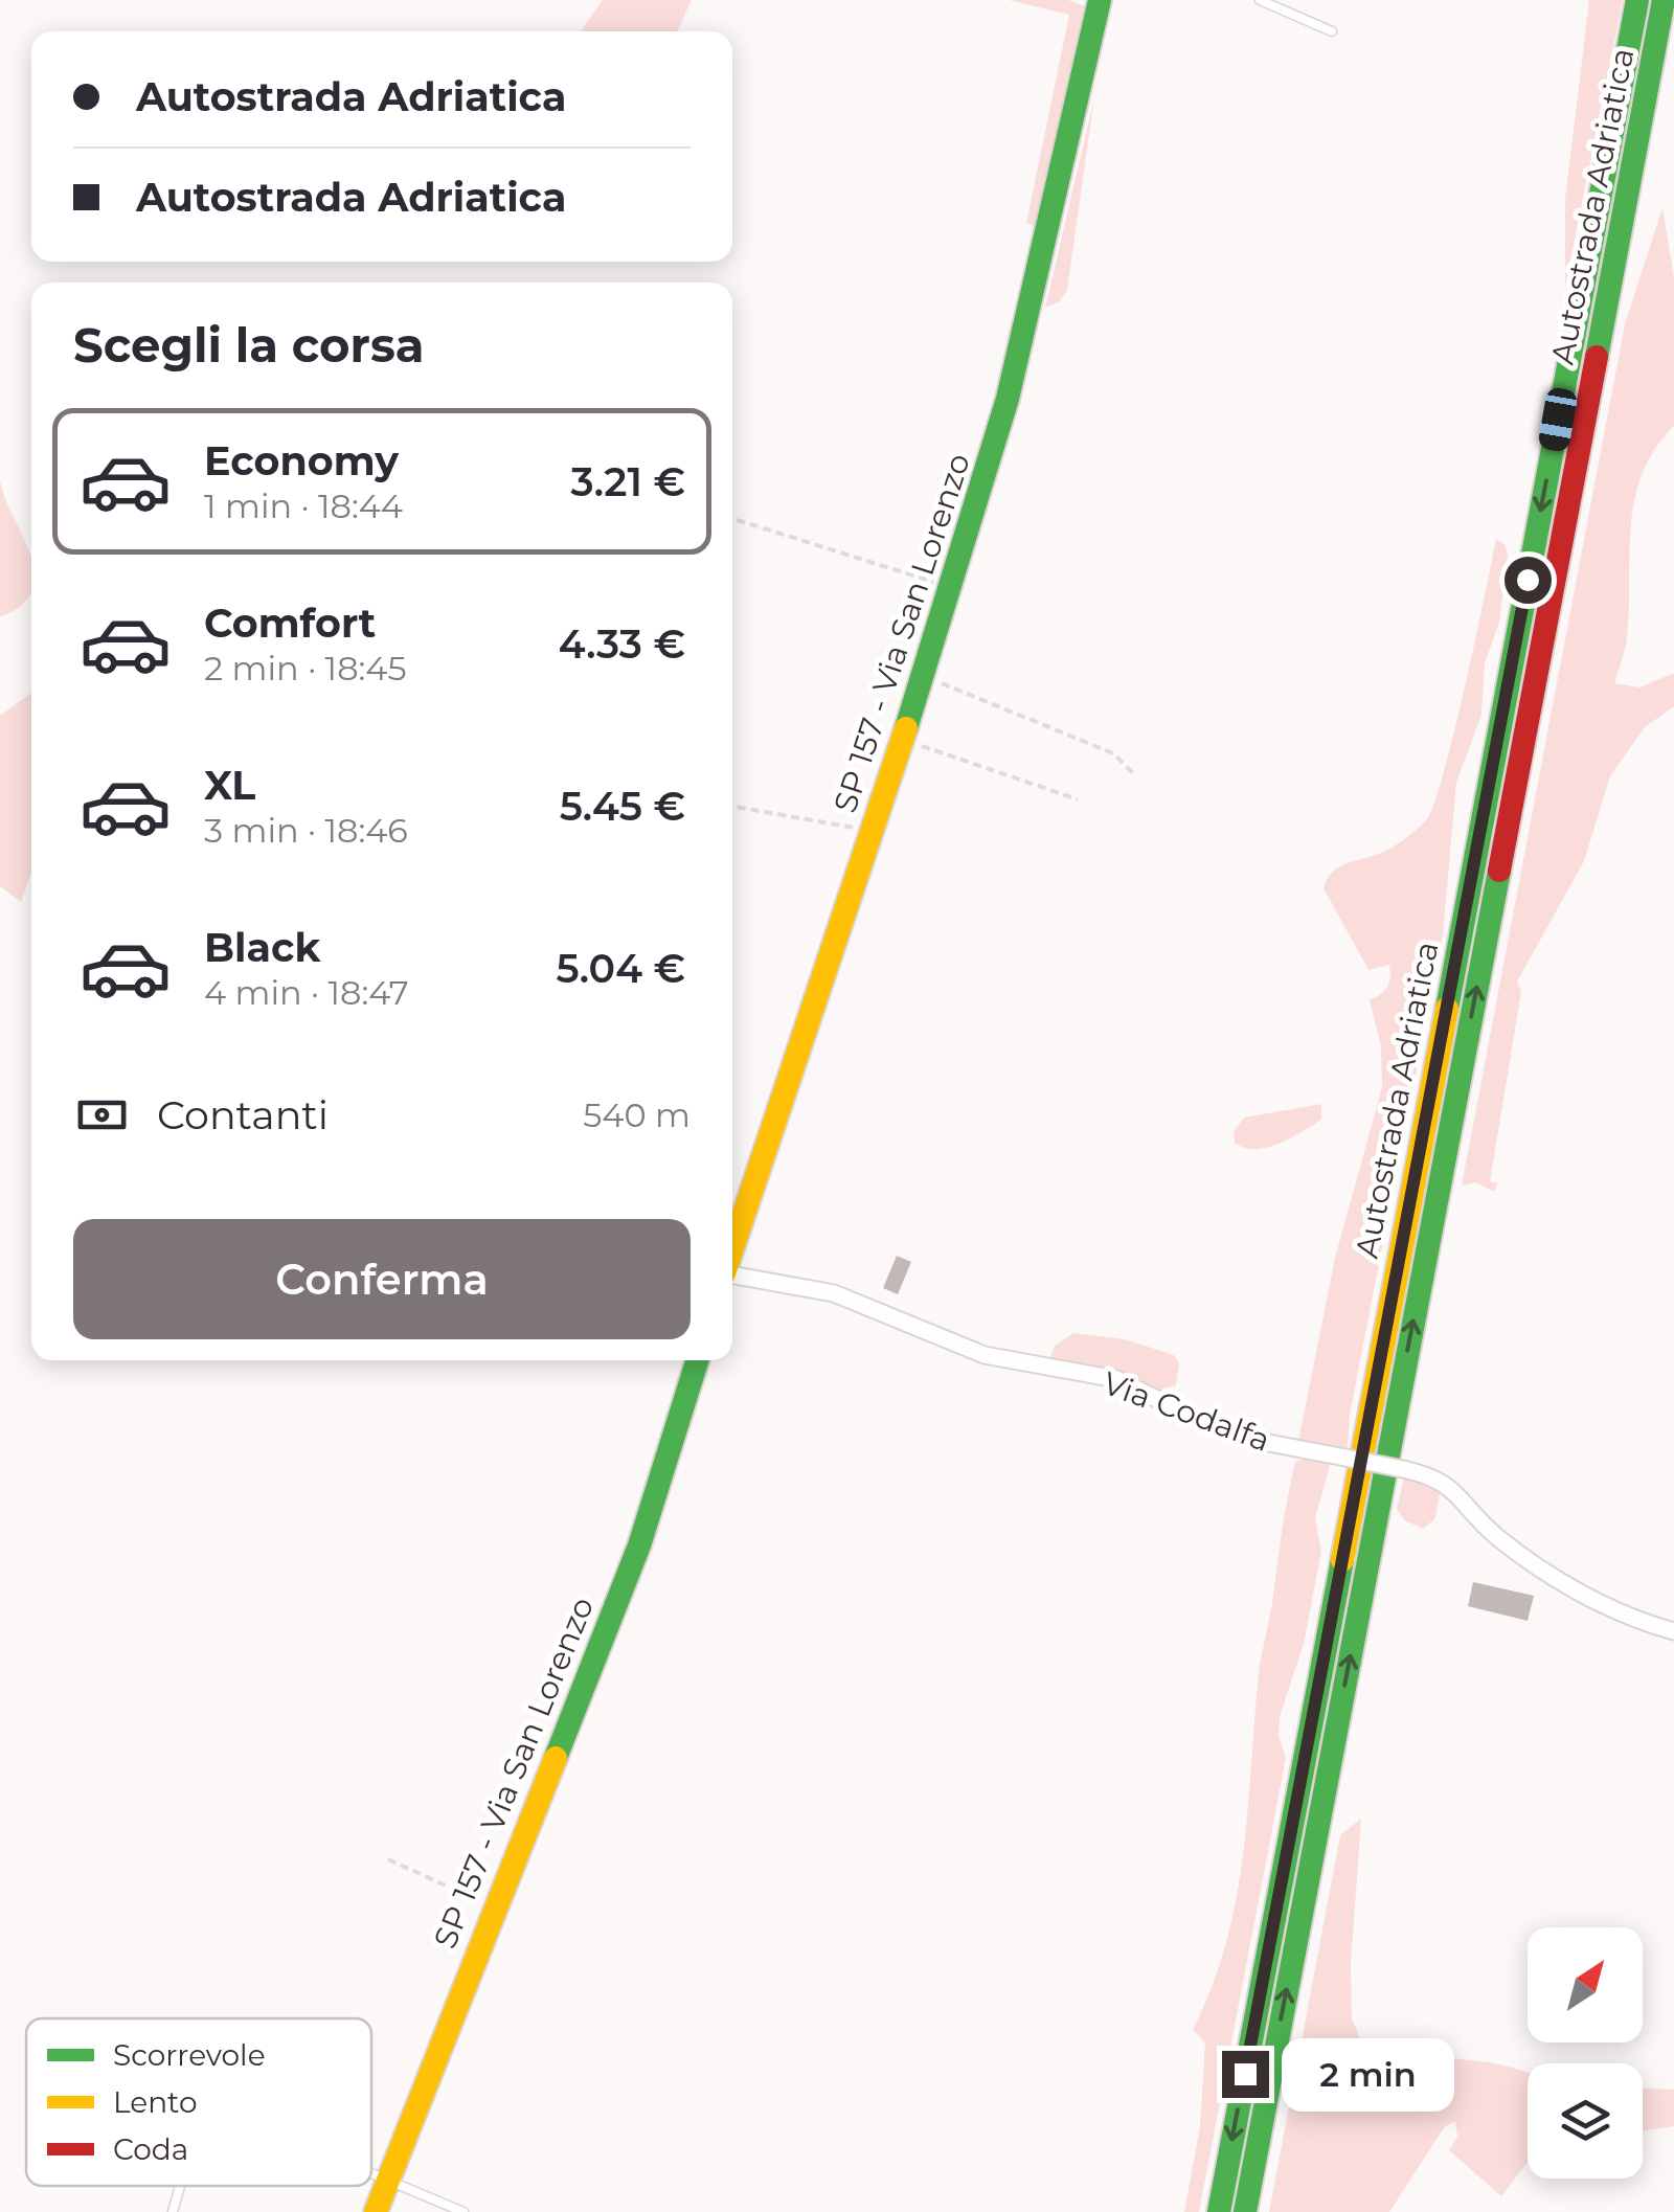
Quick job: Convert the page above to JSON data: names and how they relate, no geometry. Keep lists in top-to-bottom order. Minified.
{"streets":{"main road":["Autostrada Adriatica","SP 157 - Via San Lorenzo"],"street":["Via Codalfa"]},"legend":["Scorrevole","Lento","Coda"],"north":"top right","page":{"banner":["Autostrada Adriatica","Autostrada Adriatica"],"heading":"Scegli la corsa","list":[{"name":"Economy","note":"1 min · 18:44","value":"3.21 €"},{"name":"Comfort","note":"2 min · 18:45","value":"4.33 €"},{"name":"XL","note":"3 min · 18:46","value":"5.45 €"},{"name":"Black","note":"4 min · 18:47","value":"5.04 €"}],"pay":["Contanti","540 m"],"buttons":"Conferma","bubble":"2 min"}}
